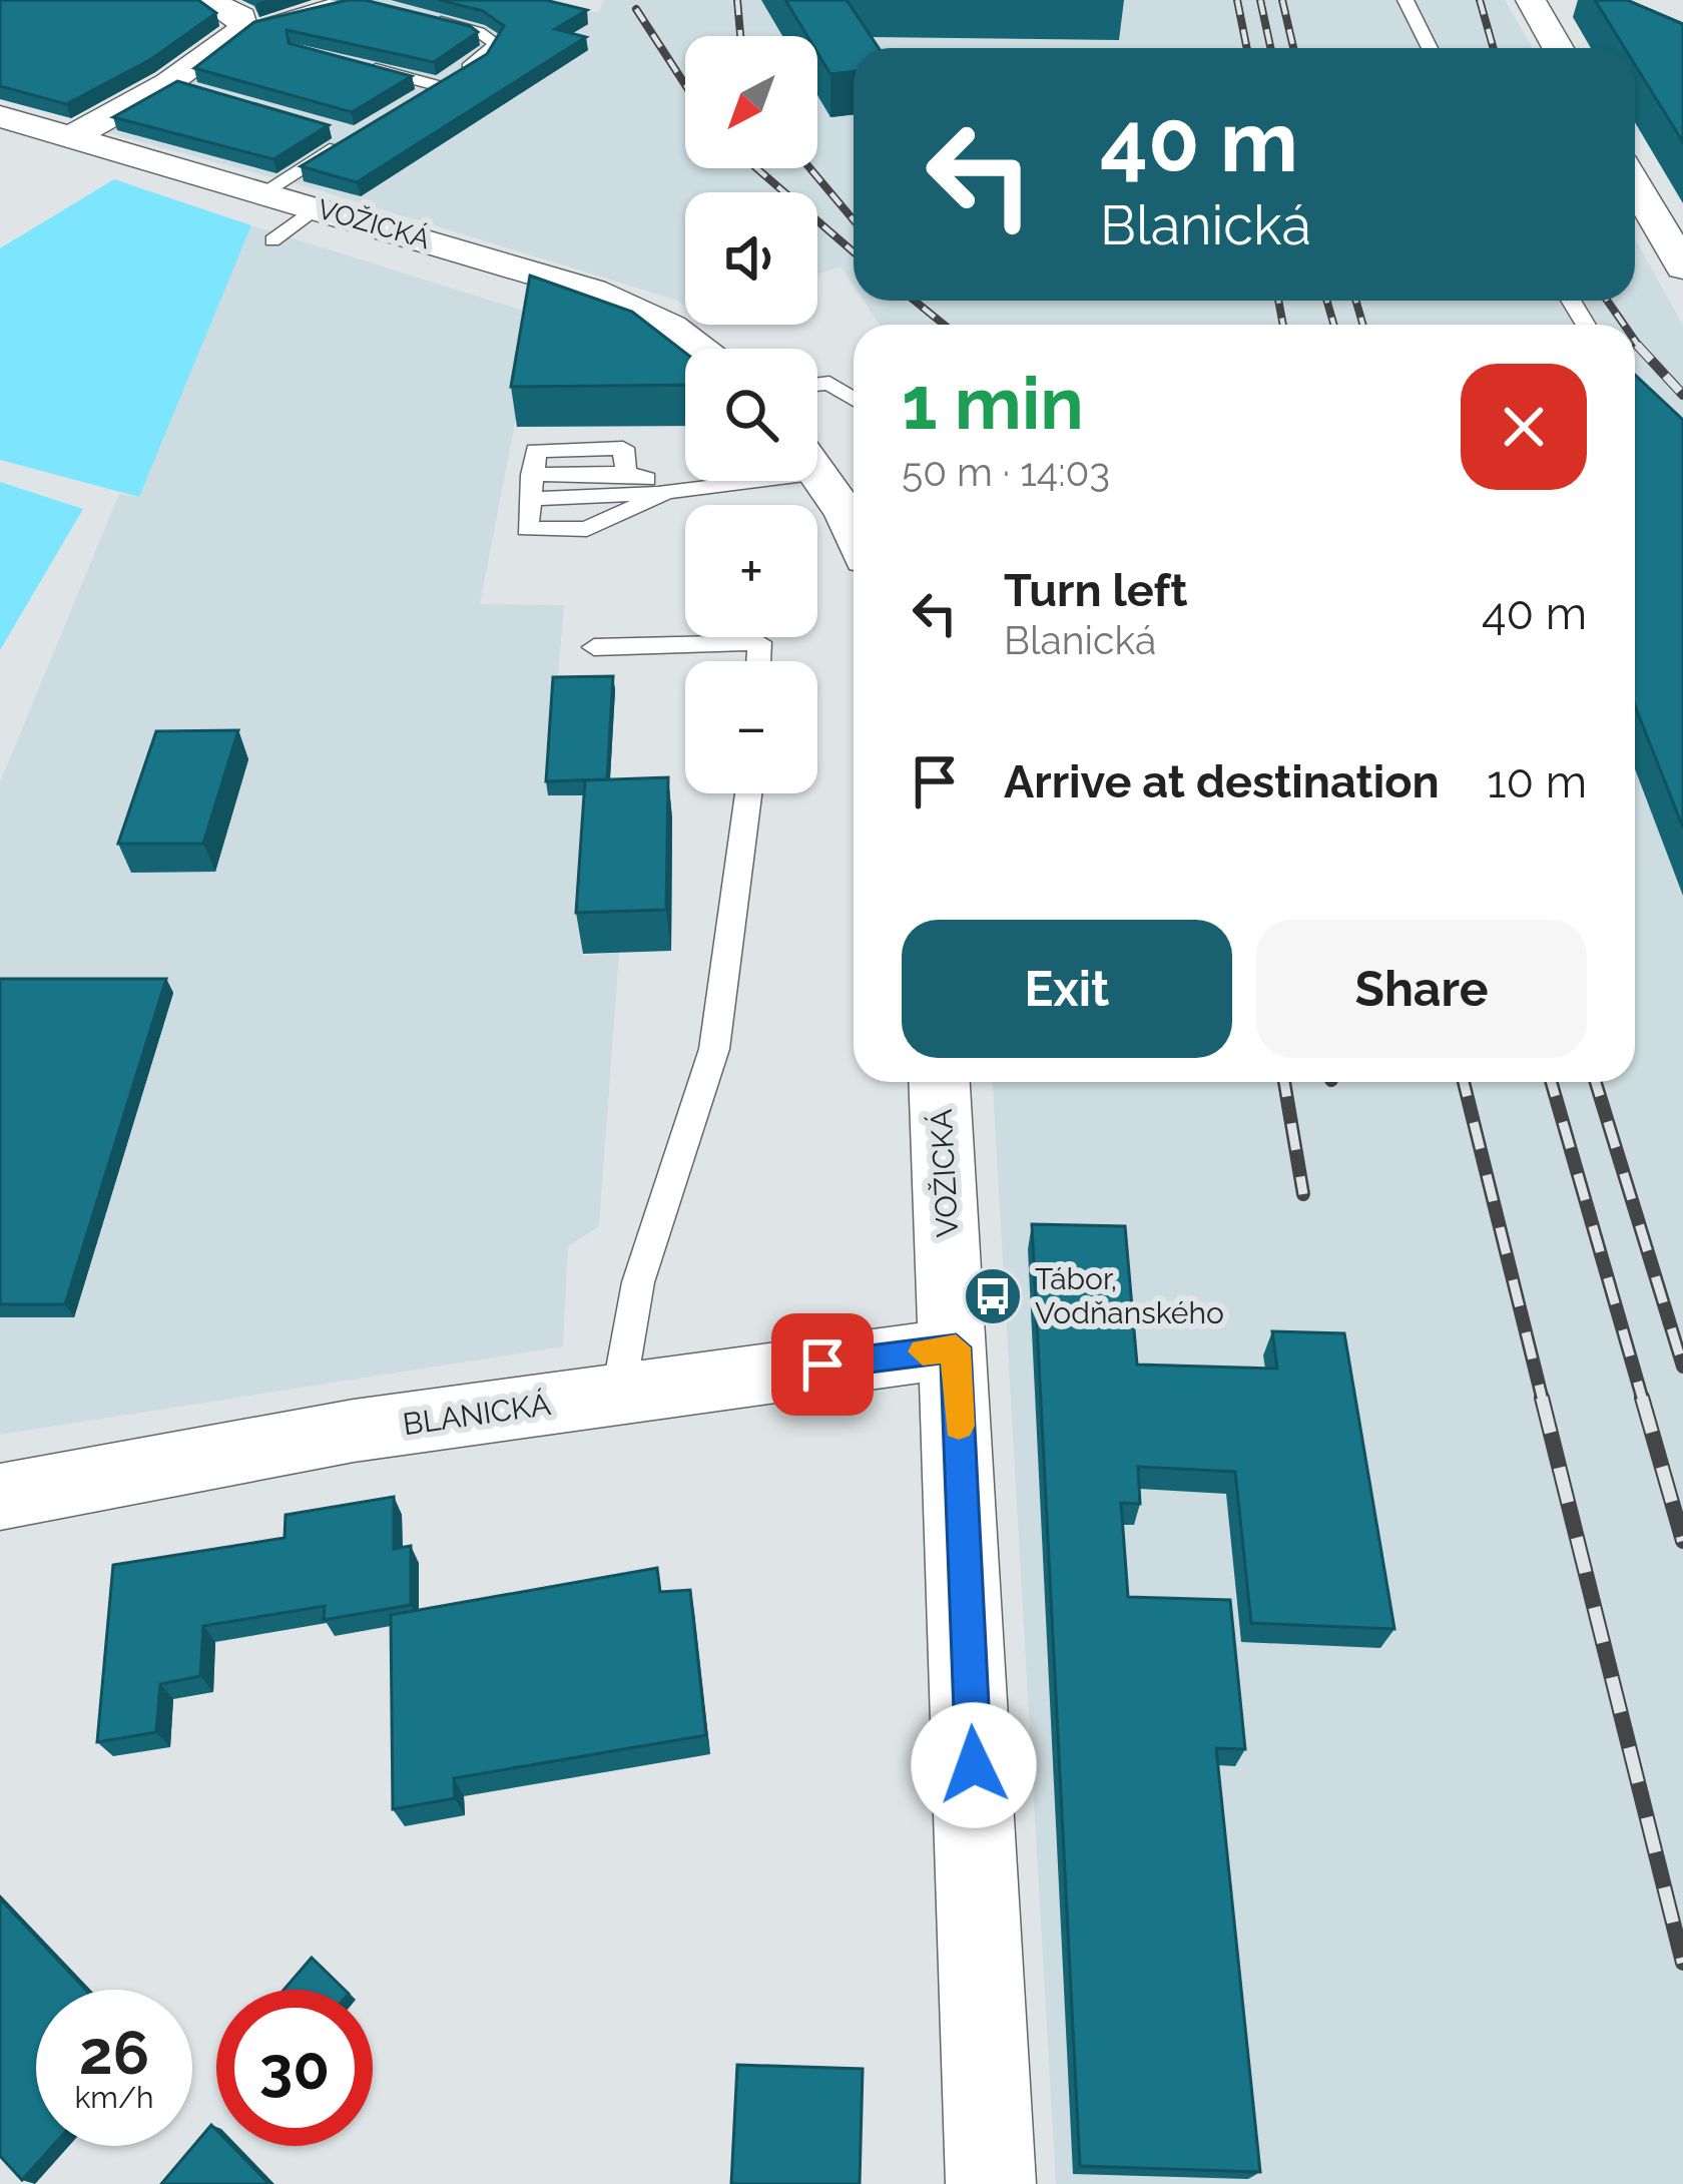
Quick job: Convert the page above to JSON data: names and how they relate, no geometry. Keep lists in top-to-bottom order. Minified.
{"streets":{"street":["VOŽICKÁ","BLANICKÁ"]},"crossings":[["VOŽICKÁ","BLANICKÁ"]],"places":{"bus stop":["Tábor, Vodňanského"]},"north":"bottom left","page":{"map_buttons":["+","−"],"turn":["40 m","Blanická"],"heading":["1 min","50 m · 14:03"],"list":[{"name":"Turn left","note":"Blanická","value":"40 m"},{"name":"Arrive at destination","value":"10 m"}],"buttons":["Exit","Share"],"speed":"26 km/h","limit":"30"}}
